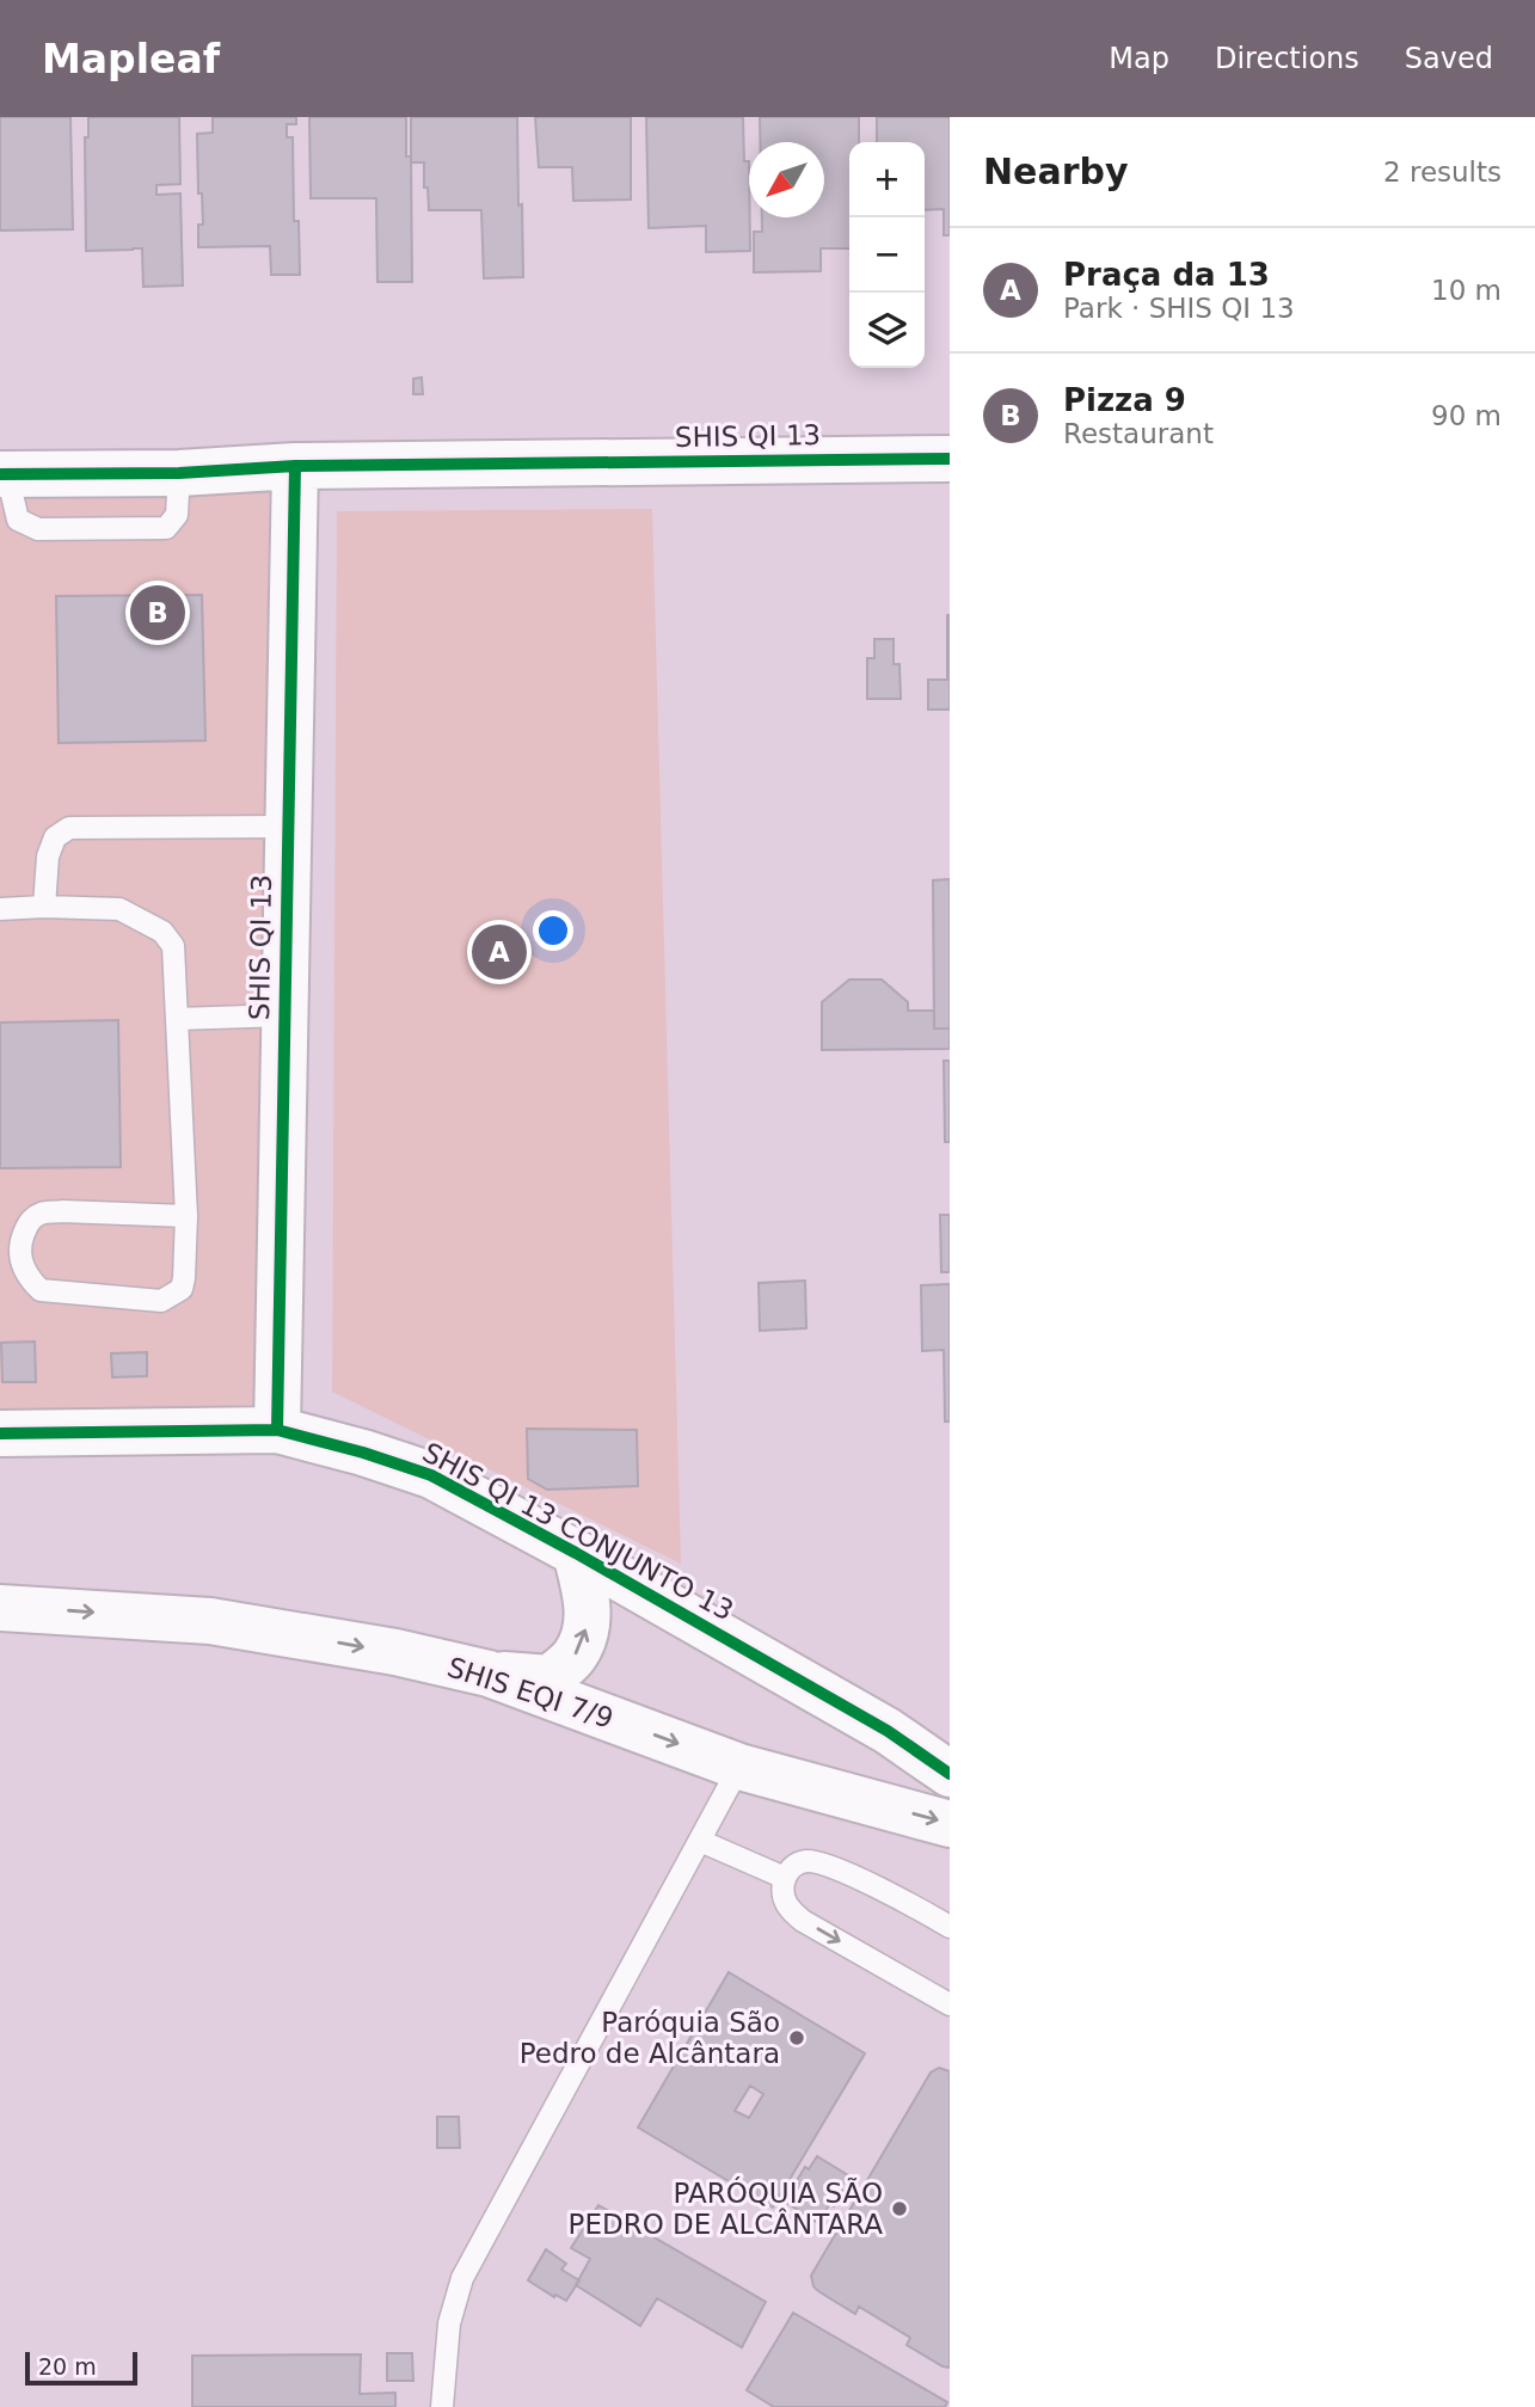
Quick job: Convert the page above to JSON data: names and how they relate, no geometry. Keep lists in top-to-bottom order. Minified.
{"streets":{"street":["SHIS QI 13","SHIS QI 13 CONJUNTO 13","SHIS EQI 7/9"]},"crossings":[["SHIS QI 13","SHIS QI 13 CONJUNTO 13"]],"one_way":["SHIS EQI 7/9"],"places":["Paróquia São Pedro de Alcântara","PARÓQUIA SÃO PEDRO DE ALCÂNTARA"],"scale_bar":"20 m","north":"bottom left","page":{"header":"Mapleaf","nav":["Map","Directions","Saved"],"heading":["Nearby","2 results"],"map_buttons":["+","−"],"list":[{"mark":"A","name":"Praça da 13","note":"Park · SHIS QI 13","value":"10 m"},{"mark":"B","name":"Pizza 9","note":"Restaurant","value":"90 m"}],"pins":["B","A"],"scale":"20 m"}}
